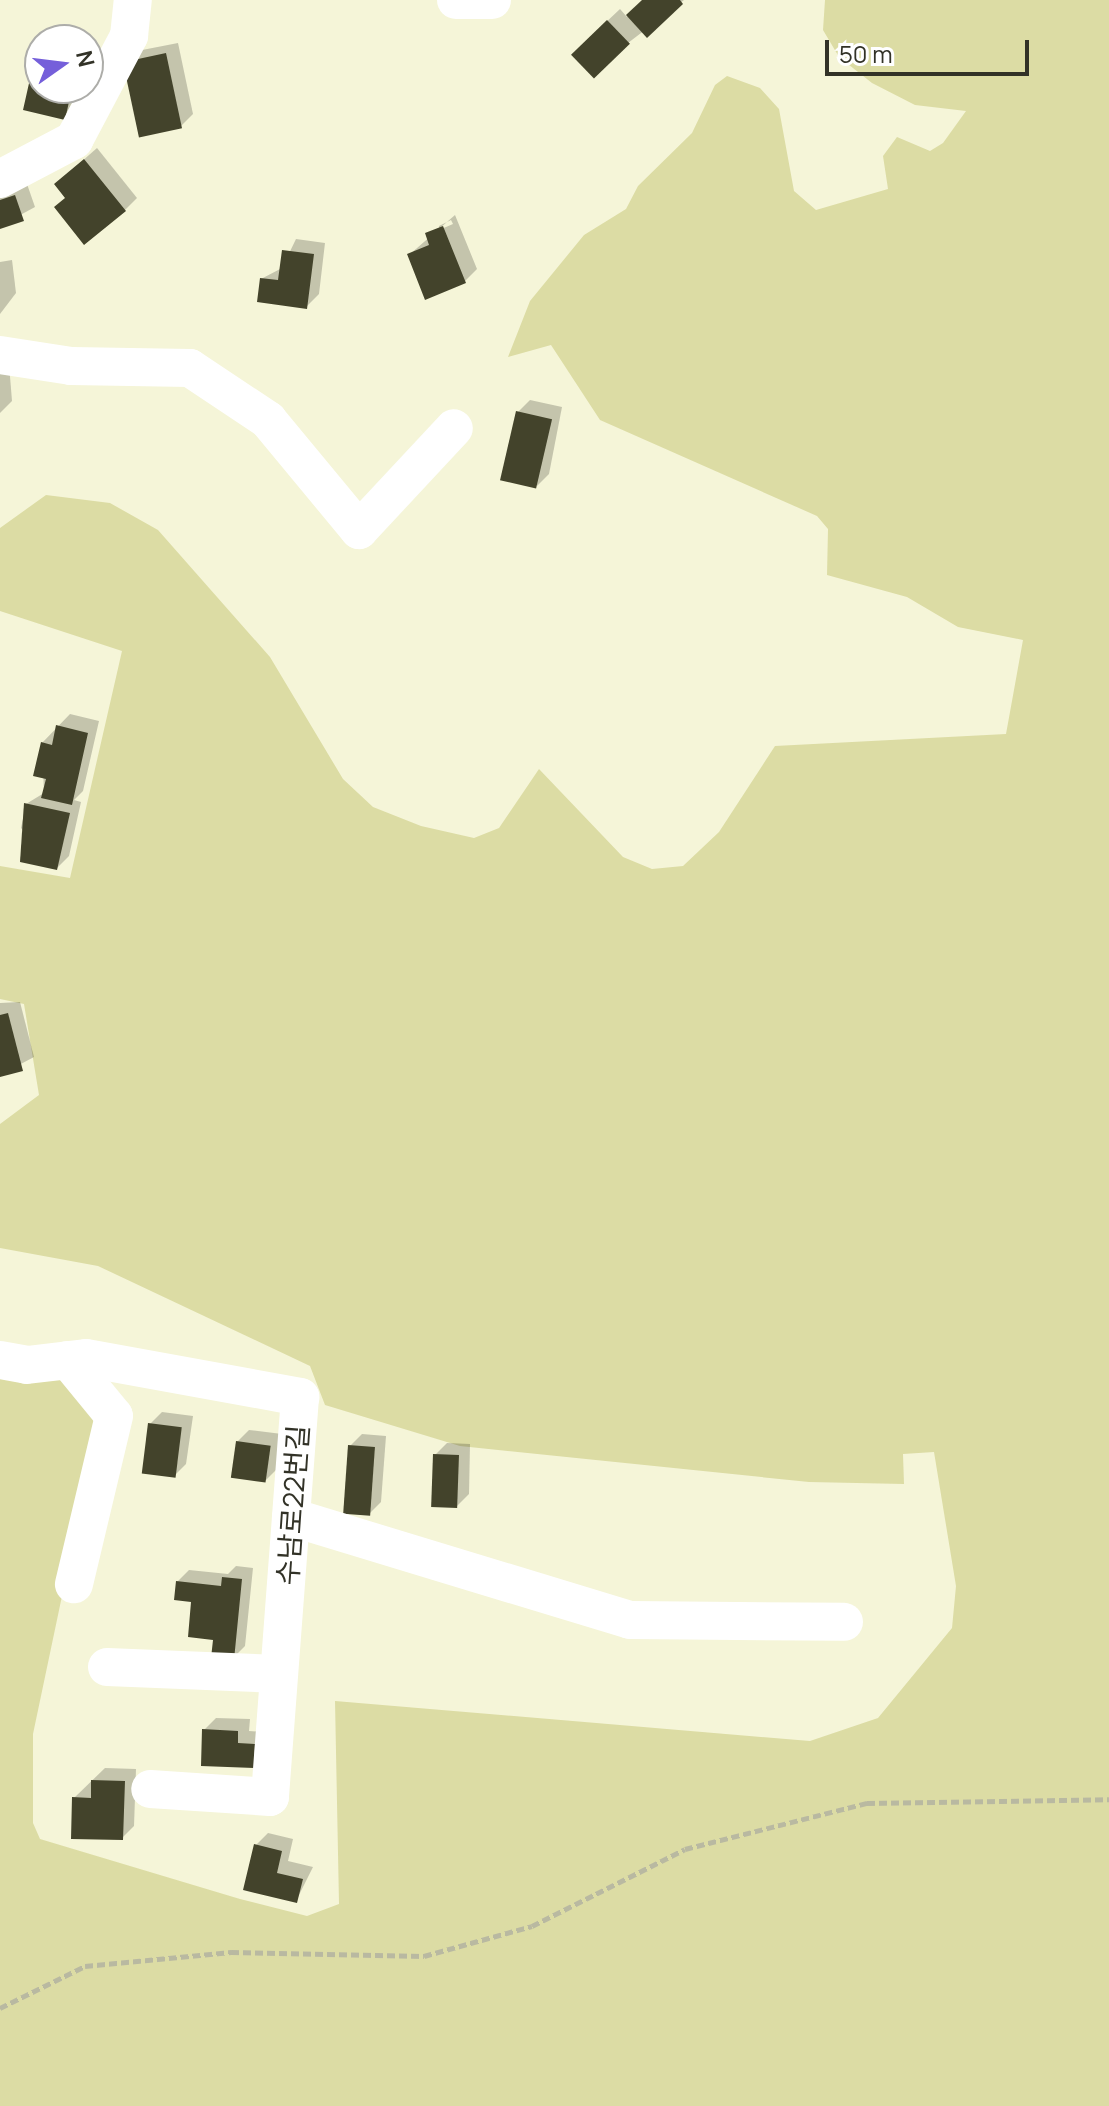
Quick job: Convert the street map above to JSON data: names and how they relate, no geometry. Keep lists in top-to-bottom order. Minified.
{"streets":{"lane":["수남로22번길"]},"scale_bar":"50 m","north":"right"}
